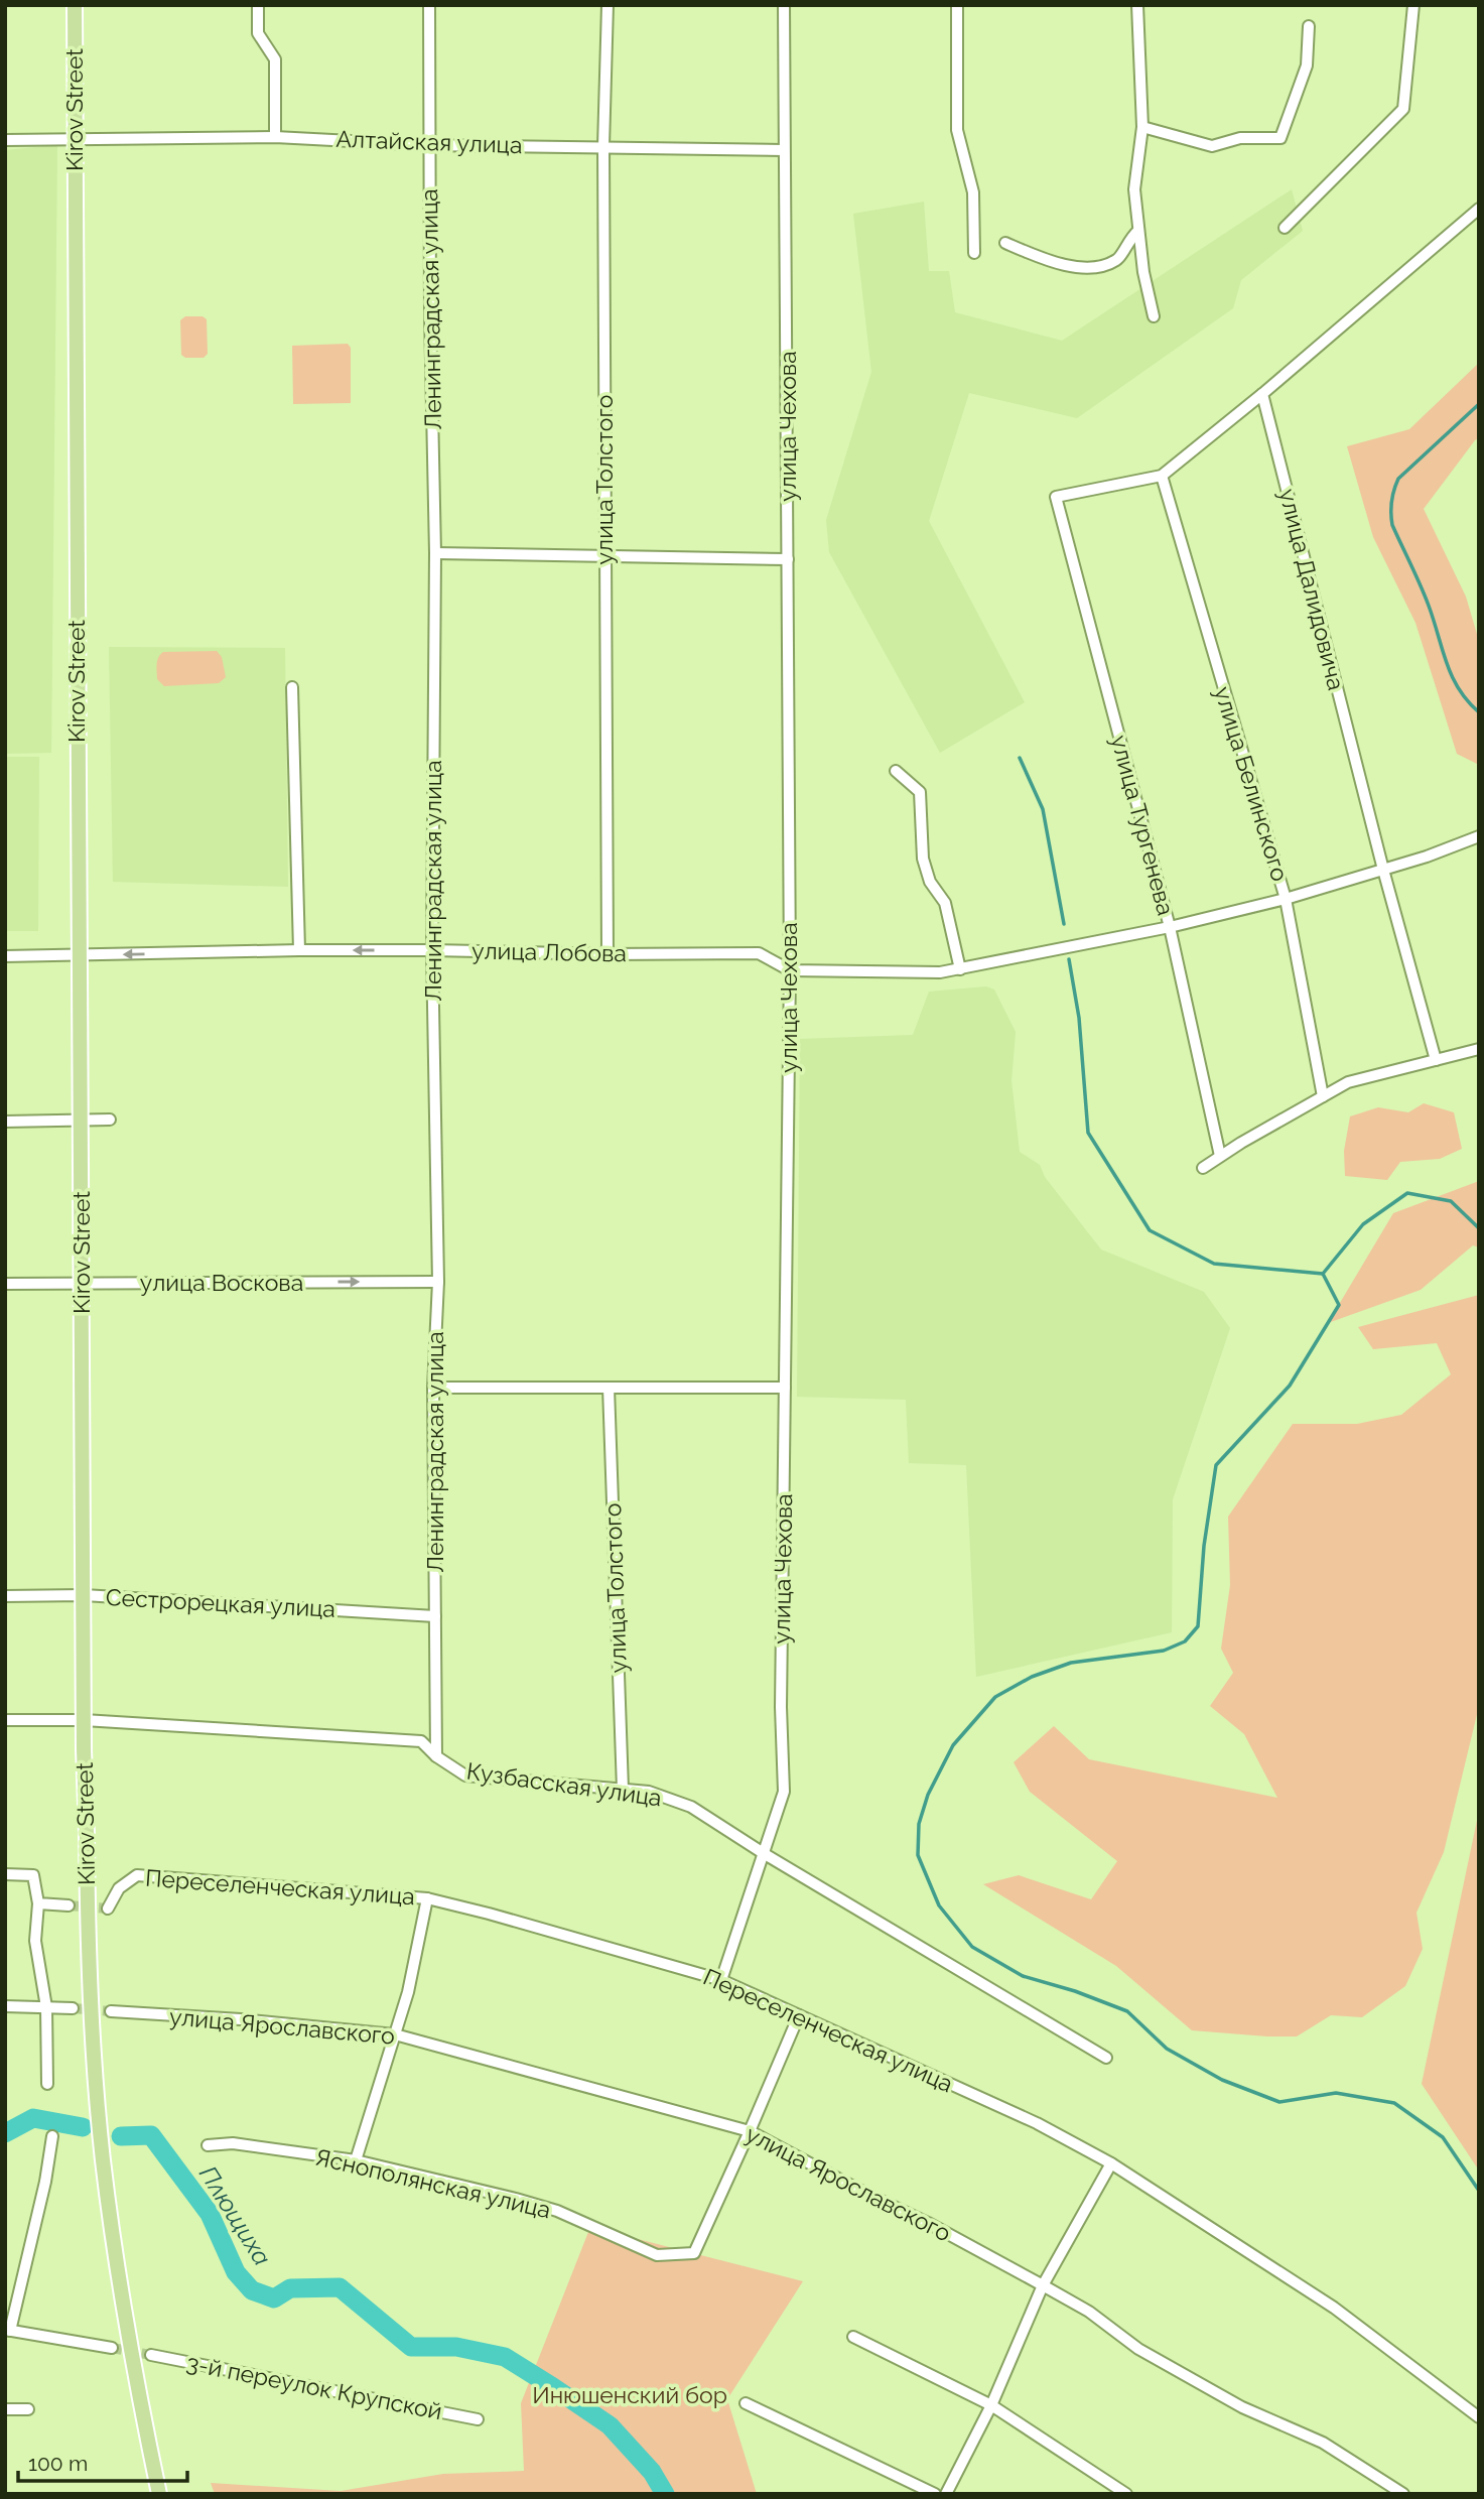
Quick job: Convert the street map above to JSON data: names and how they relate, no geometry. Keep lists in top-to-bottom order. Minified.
{"streets":{"main road":["Kirov Street"],"street":["Алтайская улица","Ленинградская улица","улица Чехова","улица Толстого","улица Далидовича","улица Белинского","улица Тургенева","улица Лобова","улица Воскова","Сестрорецкая улица","Кузбасская улица","Переселенческая улица","улица Ярославского","Яснополянская улица","3-й переулок Крупской"]},"crossings":[["Kirov Street","Алтайская улица"],["Kirov Street","улица Лобова"],["Kirov Street","улица Воскова"],["Kirov Street","Сестрорецкая улица"],["Kirov Street","Кузбасская улица"],["Алтайская улица","Ленинградская улица"],["Алтайская улица","улица Чехова"],["Алтайская улица","улица Толстого"],["Ленинградская улица","улица Лобова"],["Ленинградская улица","улица Воскова"],["Ленинградская улица","Сестрорецкая улица"],["Ленинградская улица","Кузбасская улица"],["улица Чехова","улица Лобова"],["улица Чехова","Кузбасская улица"],["улица Чехова","Переселенческая улица"],["улица Толстого","улица Лобова"],["улица Толстого","Кузбасская улица"],["улица Далидовича","улица Лобова"],["улица Белинского","улица Тургенева"],["улица Белинского","улица Лобова"],["улица Тургенева","улица Лобова"],["улица Ярославского","Яснополянская улица"]],"one_way":["улица Воскова"],"water":["Плющиха"],"parks":["Инюшенский бор"],"scale_bar":"100 m"}
